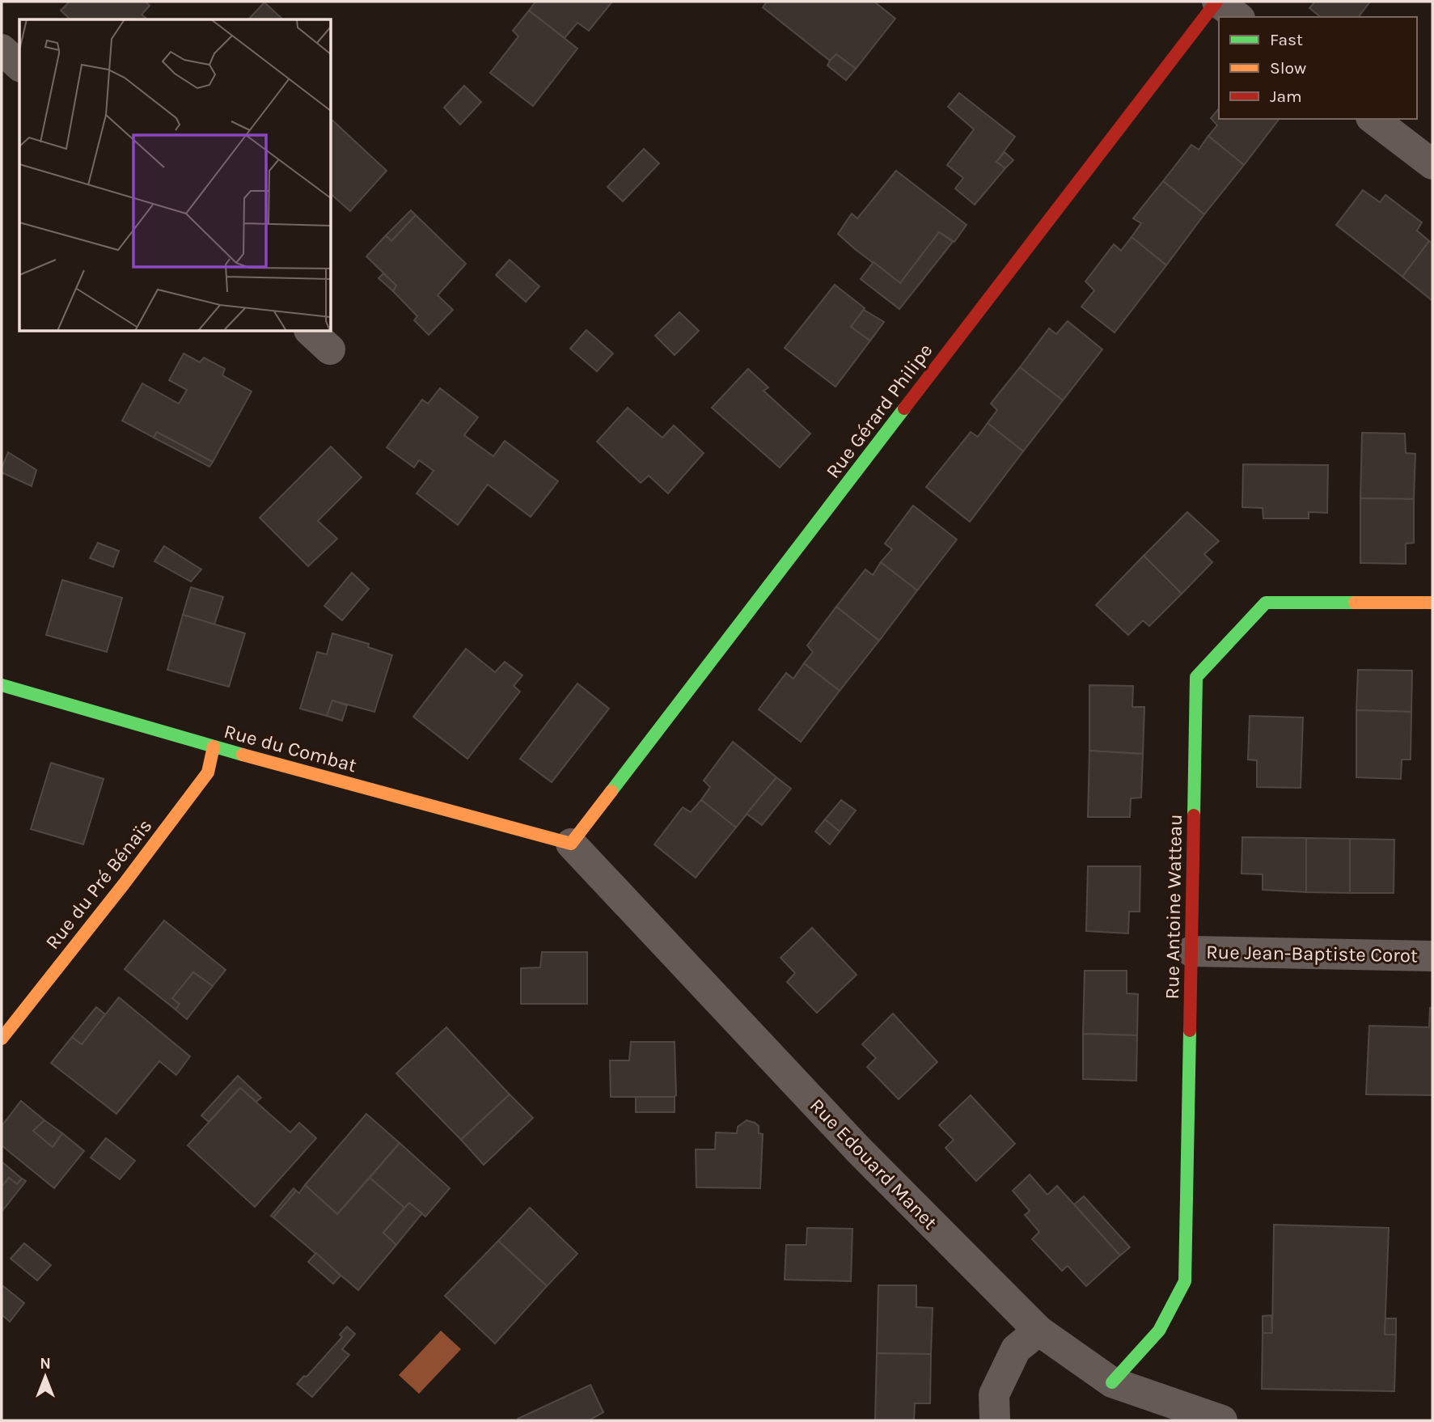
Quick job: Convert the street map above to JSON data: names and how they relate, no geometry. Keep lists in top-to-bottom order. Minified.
{"streets":{"street":["Rue Gérard Philipe","Rue du Combat","Rue du Pré Bénaïs","Rue Antoine Watteau","Rue Jean-Baptiste Corot","Rue Edouard Manet"]},"crossings":[["Rue Gérard Philipe","Rue du Combat"],["Rue Gérard Philipe","Rue Edouard Manet"],["Rue du Combat","Rue du Pré Bénaïs"],["Rue du Combat","Rue Edouard Manet"],["Rue Antoine Watteau","Rue Jean-Baptiste Corot"],["Rue Antoine Watteau","Rue Edouard Manet"]],"legend":["Fast","Slow","Jam"],"north":"top"}
